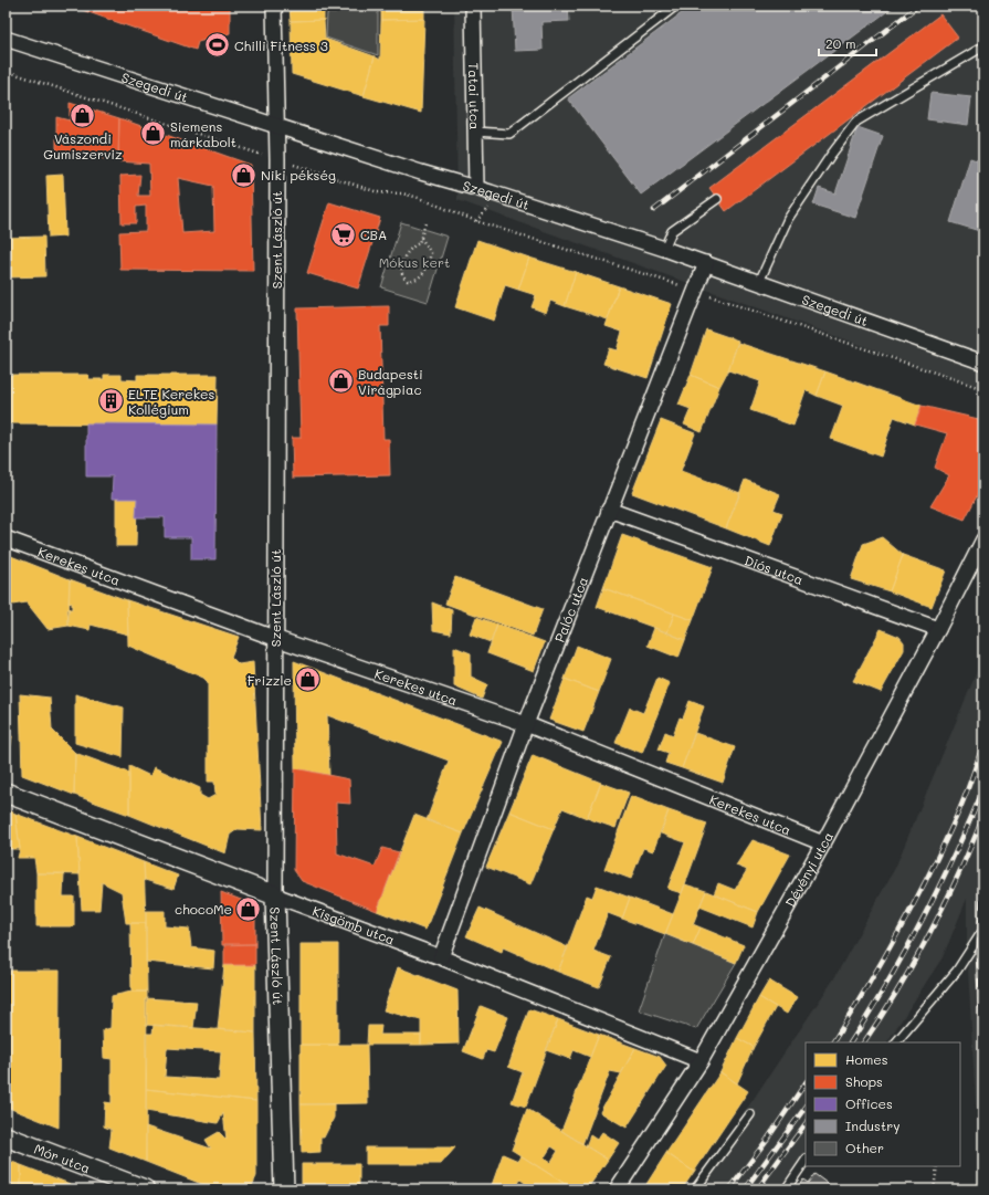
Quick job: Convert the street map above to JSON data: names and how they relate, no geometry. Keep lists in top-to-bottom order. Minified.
{"streets":{"street":["Szegedi út","Tatai utca","Szent László út","Kerekes utca","Diós utca","Palóc utca","Dévényi utca","Kisgömb utca","Mór utca"]},"crossings":[["Szegedi út","Tatai utca"],["Szegedi út","Szent László út"],["Szegedi út","Palóc utca"],["Szent László út","Kerekes utca"],["Szent László út","Kisgömb utca"],["Kerekes utca","Palóc utca"],["Kerekes utca","Dévényi utca"],["Diós utca","Palóc utca"],["Diós utca","Dévényi utca"],["Palóc utca","Kisgömb utca"],["Dévényi utca","Kisgömb utca"]],"parks":["Mókus kert"],"places":{"sports":["Chilli Fitness 3"],"shop":["Vászondi Gumiszerviz","Siemens márkabolt","Niki pékség","Budapesti Virágpiac","Frizzle","chocoMe"],"supermarket":["CBA"],"building":["ELTE Kerekes Kollégium"]},"legend":["Homes","Shops","Offices","Industry","Other"],"scale_bar":"20 m"}
